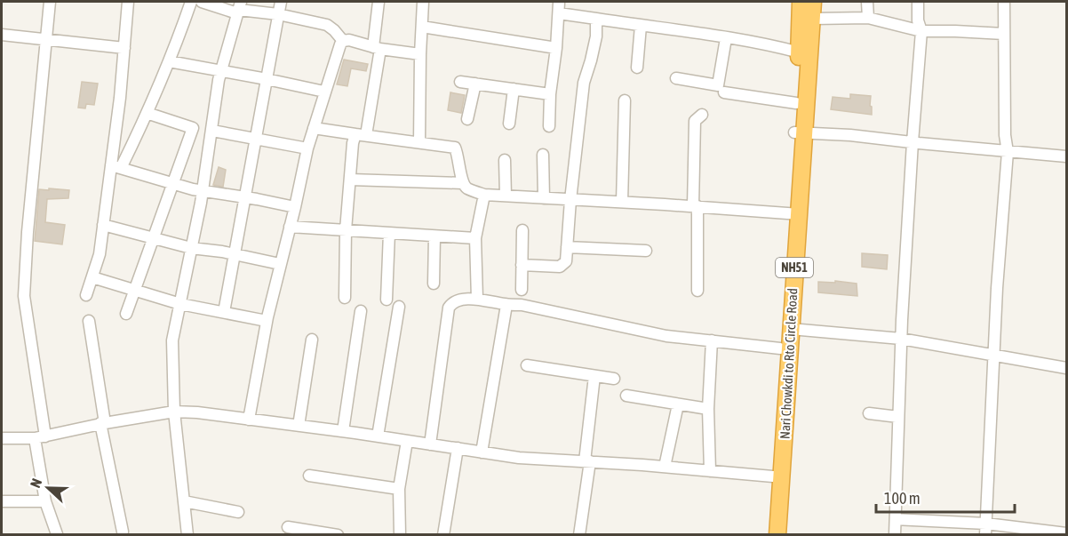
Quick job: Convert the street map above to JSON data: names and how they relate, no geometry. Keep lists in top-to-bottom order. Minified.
{"streets":{"highway":["NH51","Nari Chowkdi to Rto Circle Road"]},"crossings":[["NH51","Nari Chowkdi to Rto Circle Road"]],"scale_bar":"100 m","north":"left"}
